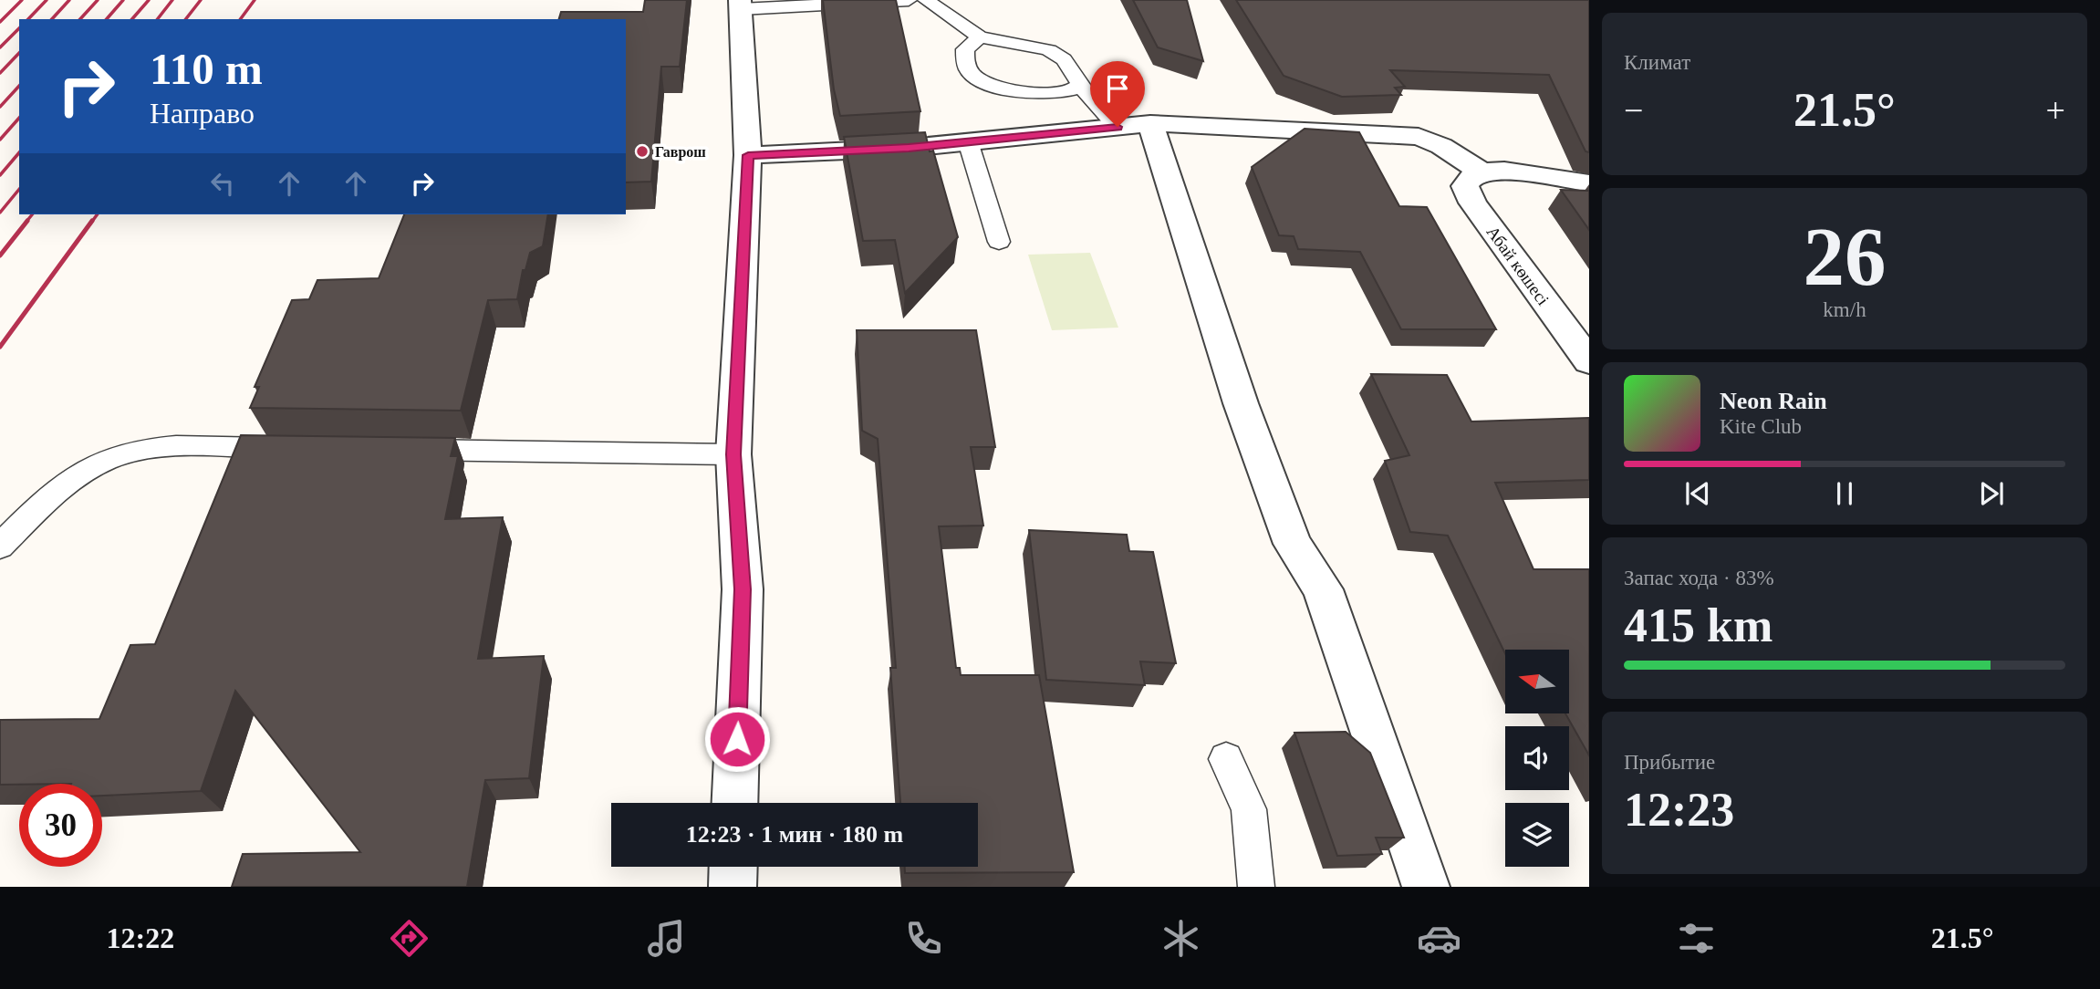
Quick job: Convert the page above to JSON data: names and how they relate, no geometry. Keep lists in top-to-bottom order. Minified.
{"streets":{"street":["Абай көшесі"]},"places":["Гаврош"],"north":"left","page":{"tile":["Климат",["26","km/h"],["Запас хода · 83%","415 km"],["Прибытие","12:23"]],"turn":["110 m","Направо"],"heat":["−","21.5°","+"],"song":["Neon Rain","Kite Club"],"limit":"30","trip":"12:23 · 1 мин · 180 m","tabs":["12:22","21.5°"]}}
